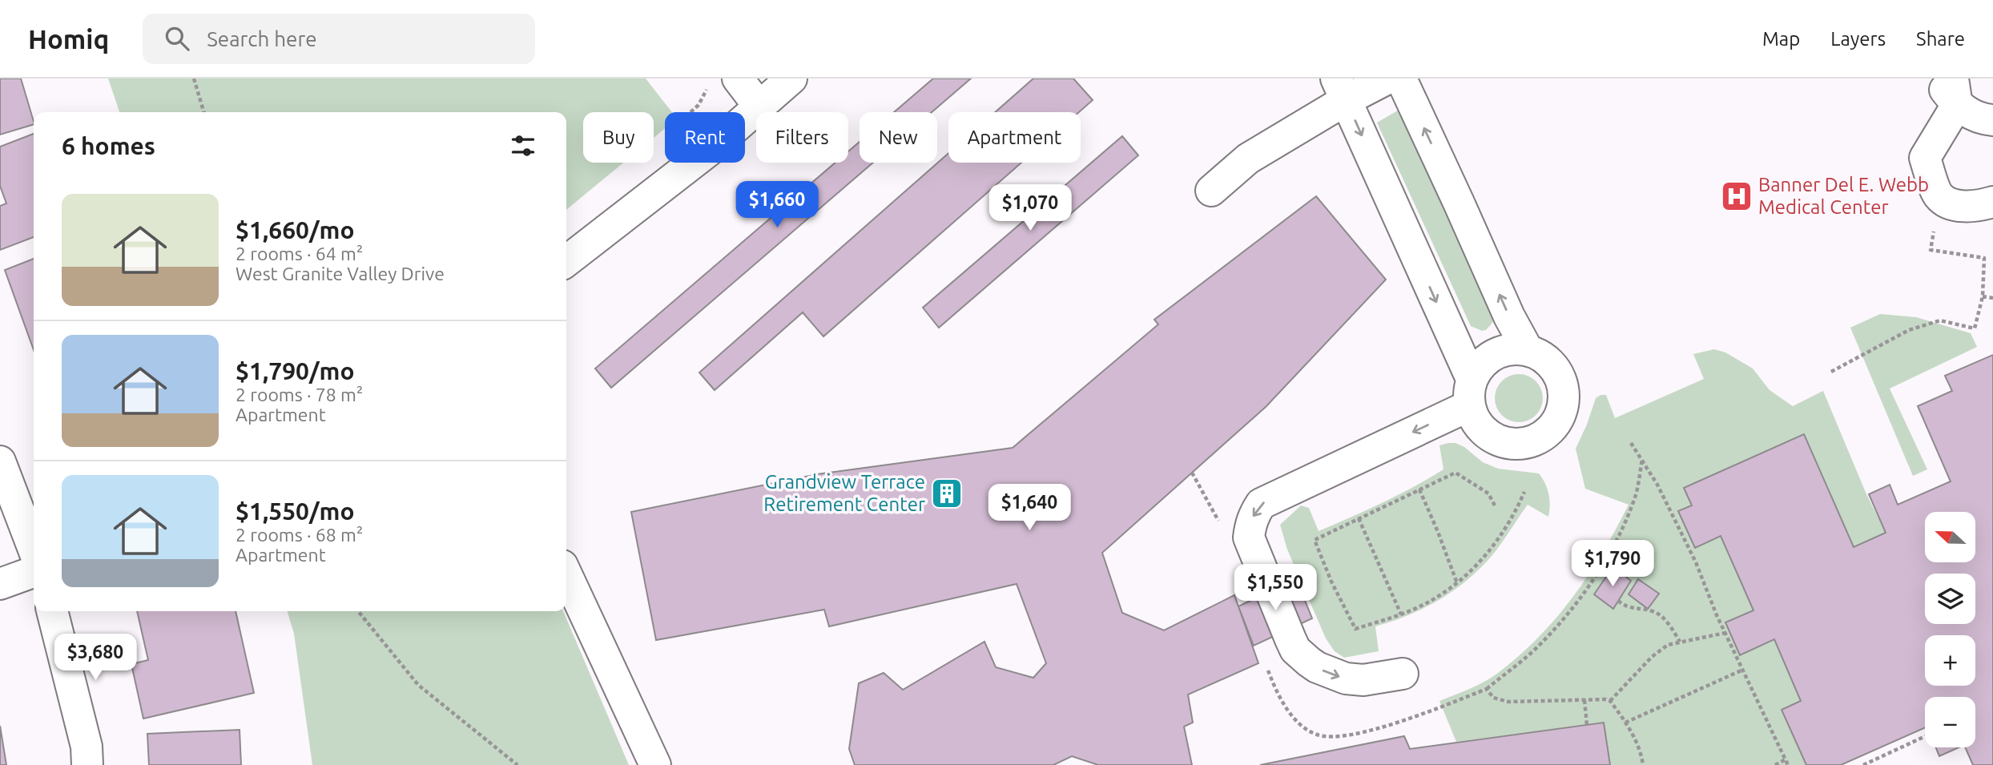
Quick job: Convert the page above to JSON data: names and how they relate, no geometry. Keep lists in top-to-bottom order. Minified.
{"places":{"hospital":["Banner Del E. Webb Medical Center"],"building":["Grandview Terrace Retirement Center"]},"north":"left","page":{"header":"Homiq","search":"Search here","nav":["Map","Layers","Share"],"chip":["Buy","Rent","Filters","New","Apartment"],"heading":"6 homes","list":[{"name":"$1,660/mo","note":"2 rooms · 64 m² · West Granite Valley Drive"},{"name":"$1,790/mo","note":"2 rooms · 78 m² · Apartment"},{"name":"$1,550/mo","note":"2 rooms · 68 m² · Apartment"}],"price":["$1,660","$1,070","$1,640","$1,790","$1,550","$3,680"],"map_buttons":["+","−"]}}
